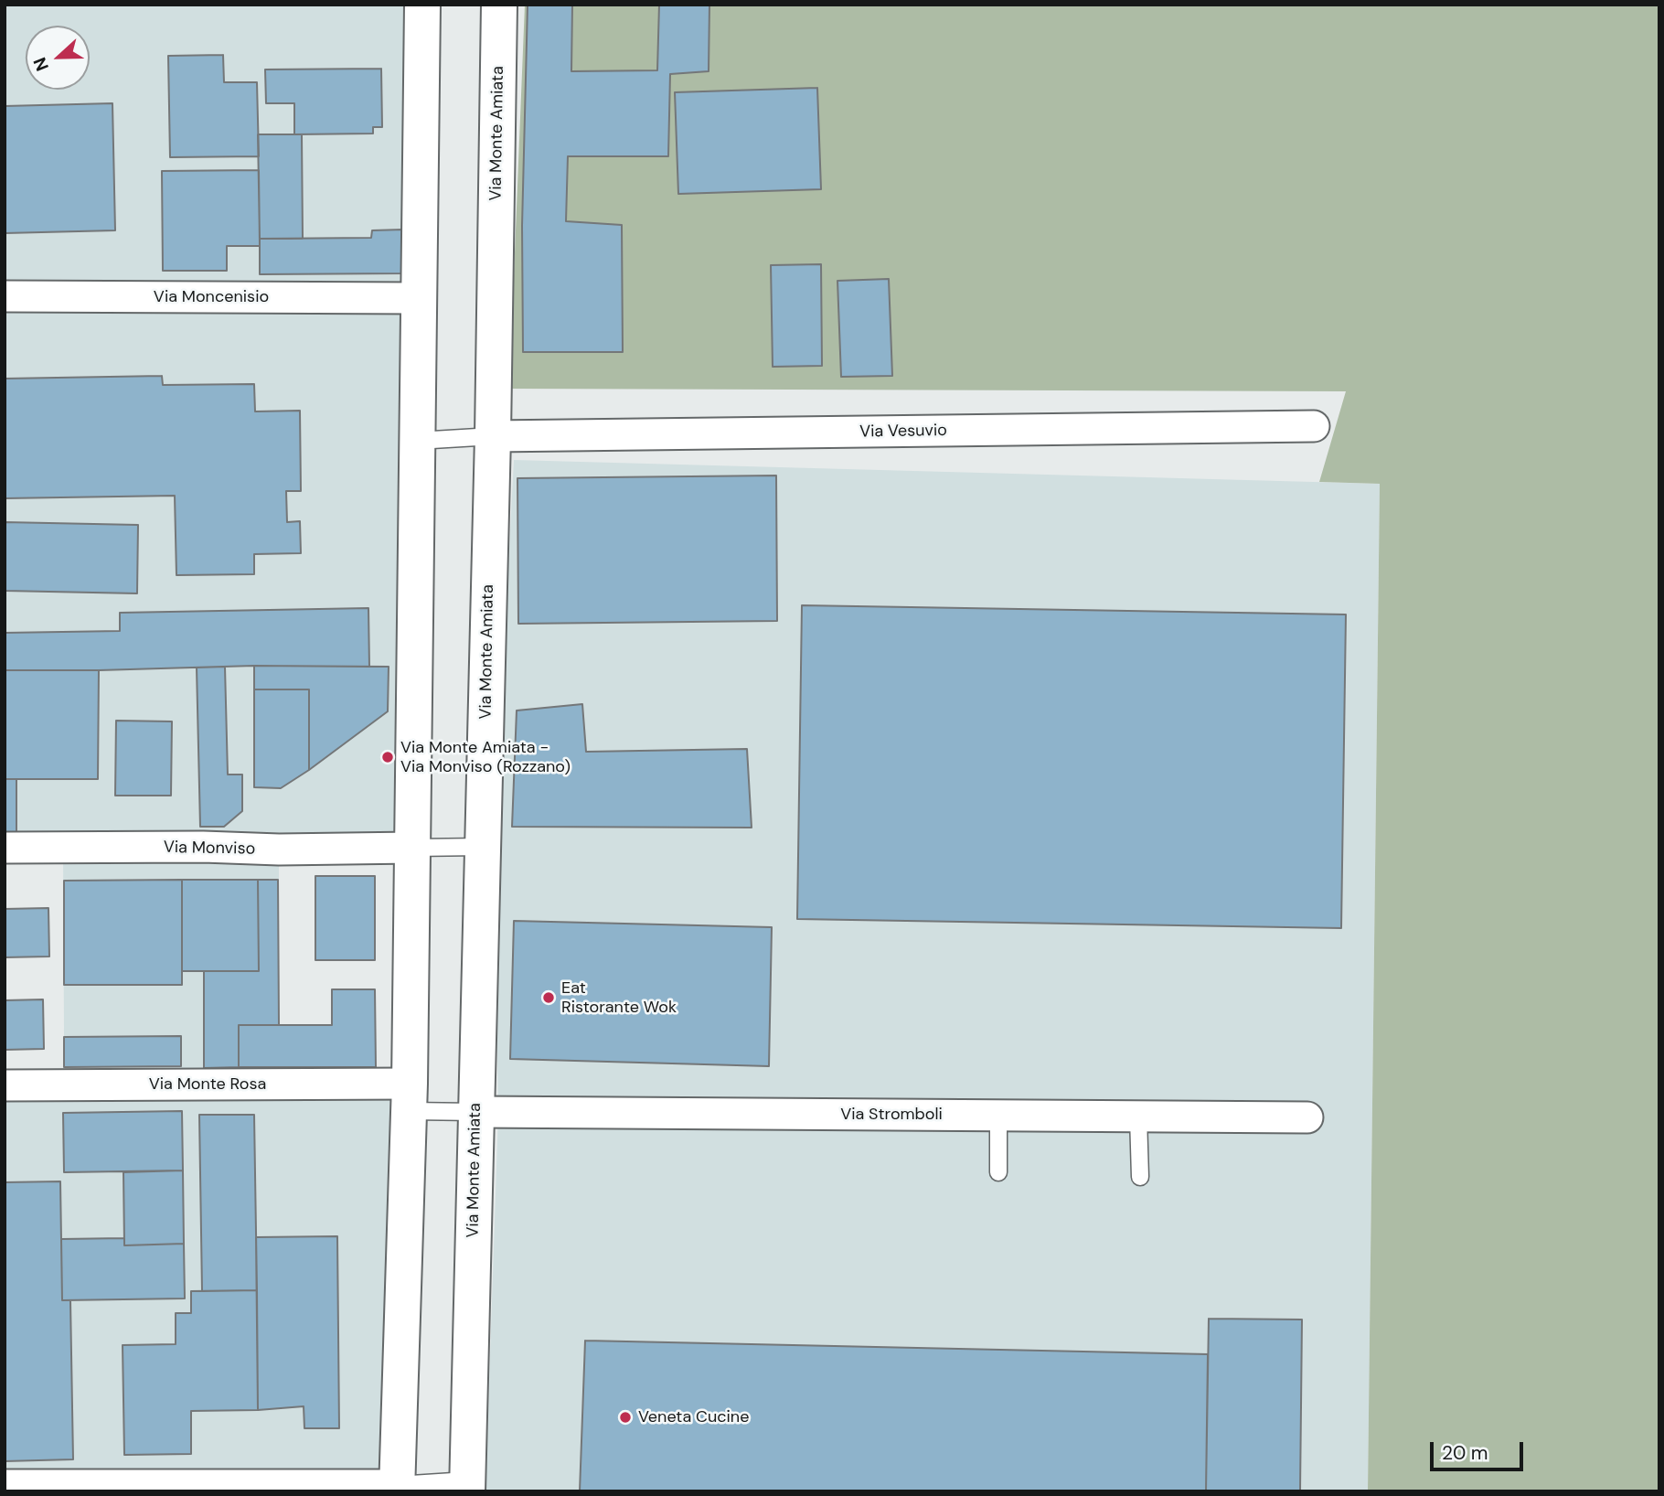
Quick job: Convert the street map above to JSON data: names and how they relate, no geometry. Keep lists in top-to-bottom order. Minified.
{"streets":{"main road":["Via Monte Amiata"],"street":["Via Moncenisio","Via Vesuvio","Via Monviso","Via Monte Rosa","Via Stromboli"]},"crossings":[["Via Monte Amiata","Via Vesuvio"],["Via Monte Amiata","Via Stromboli"]],"places":["Via Monte Amiata - Via Monviso (Rozzano)","Eat Ristorante Wok","Veneta Cucine"],"scale_bar":"20 m","north":"left"}
